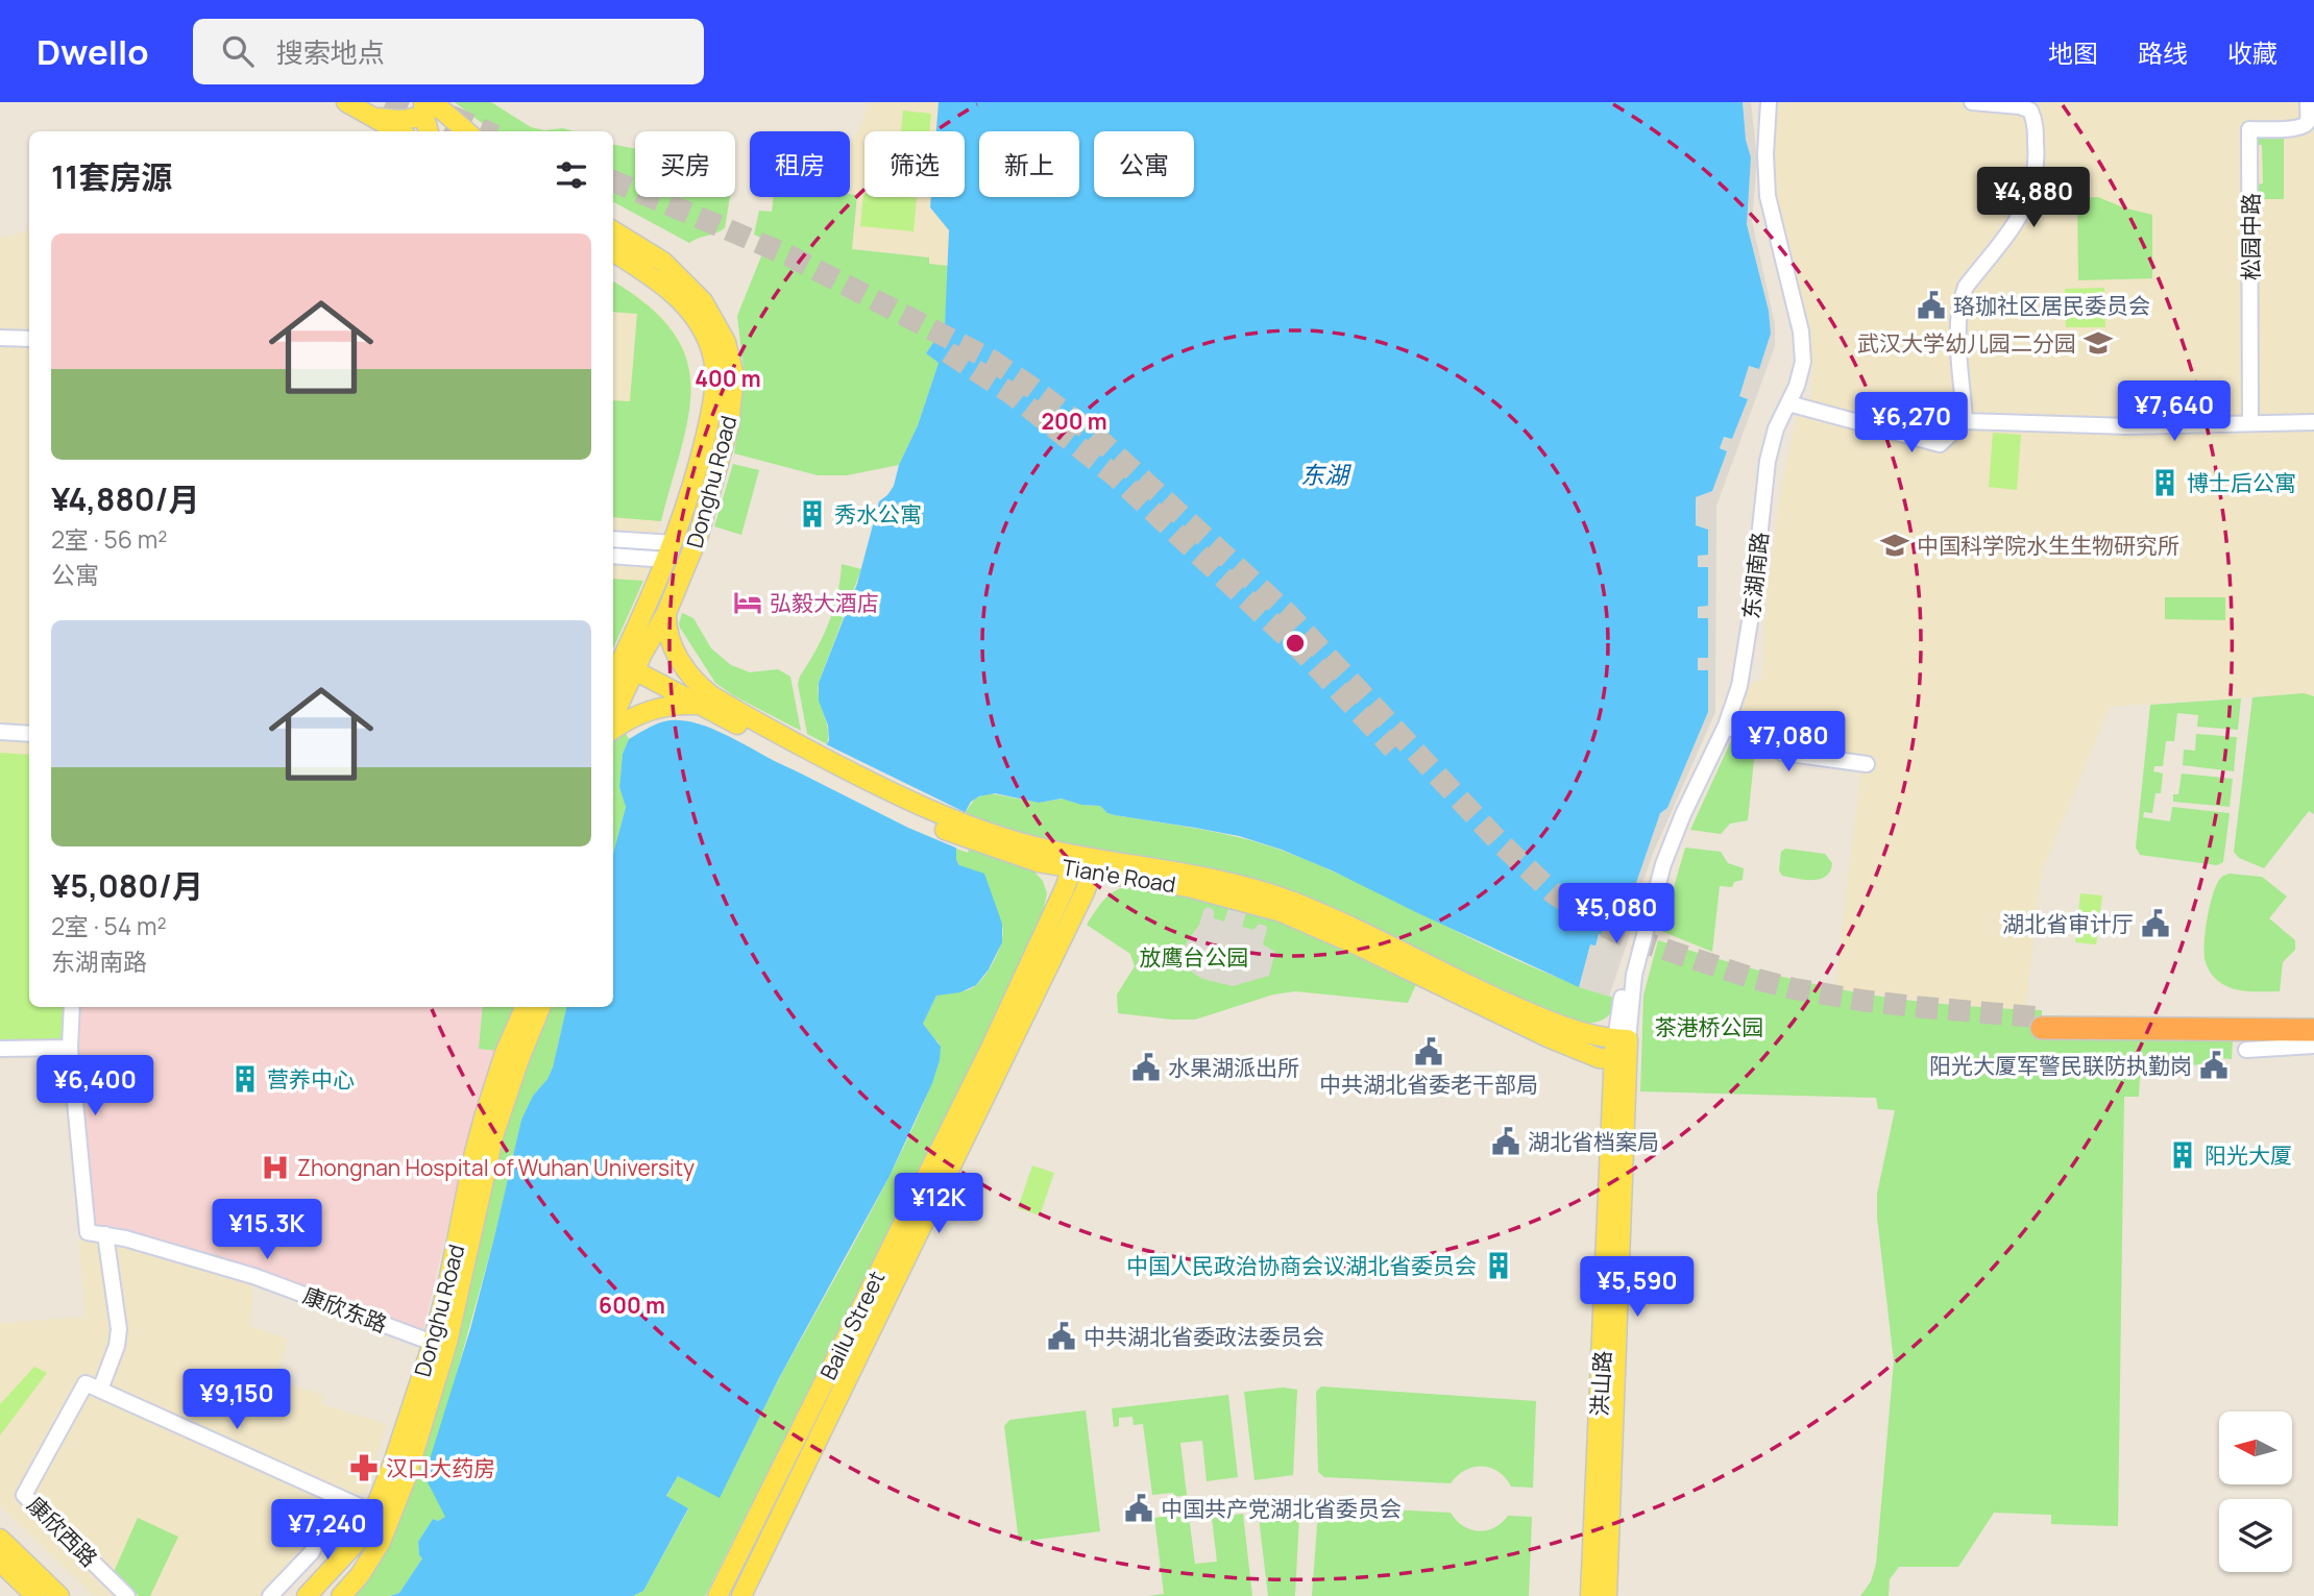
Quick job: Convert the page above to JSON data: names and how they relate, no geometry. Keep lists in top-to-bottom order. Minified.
{"streets":{"main road":["Donghu Road","Tian'e Road","Bailu Street","洪山路"],"street":["松园中路","东湖南路","康欣东路","康欣西路"]},"crossings":[["Donghu Road","Tian'e Road"],["Donghu Road","康欣东路"],["东湖南路","Tian'e Road"],["东湖南路","洪山路"],["Tian'e Road","Bailu Street"],["Tian'e Road","洪山路"]],"water":["东湖"],"parks":["放鹰台公园","茶港桥公园"],"places":{"public building":["珞珈社区居民委员会","湖北省审计厅","中共湖北省委老干部局","阳光大厦军警民联防执勤岗","水果湖派出所","湖北省档案局","中共湖北省委政法委员会","中国共产党湖北省委员会"],"school or university":["武汉大学幼儿园二分园","中国科学院水生生物研究所"],"building":["博士后公寓","秀水公寓","营养中心","阳光大厦","中国人民政治协商会议湖北省委员会"],"hotel":["弘毅大酒店"],"hospital":["Zhongnan Hospital of Wuhan University"],"pharmacy":["汉口大药房"]},"north":"left","page":{"header":"Dwello","search":"搜索地点","nav":["地图","路线","收藏"],"chip":["买房","租房","筛选","新上","公寓"],"heading":"11套房源","price":["¥4,880","¥7,640","¥6,270","¥7,080","¥5,080","¥6,400","¥12K","¥15.3K","¥5,590","¥9,150","¥7,240"],"list":[{"name":"¥4,880/月","note":"2室 · 56 m² · 公寓"},{"name":"¥5,080/月","note":"2室 · 54 m² · 东湖南路"}]},"rings":["400 m","200 m","600 m"]}
